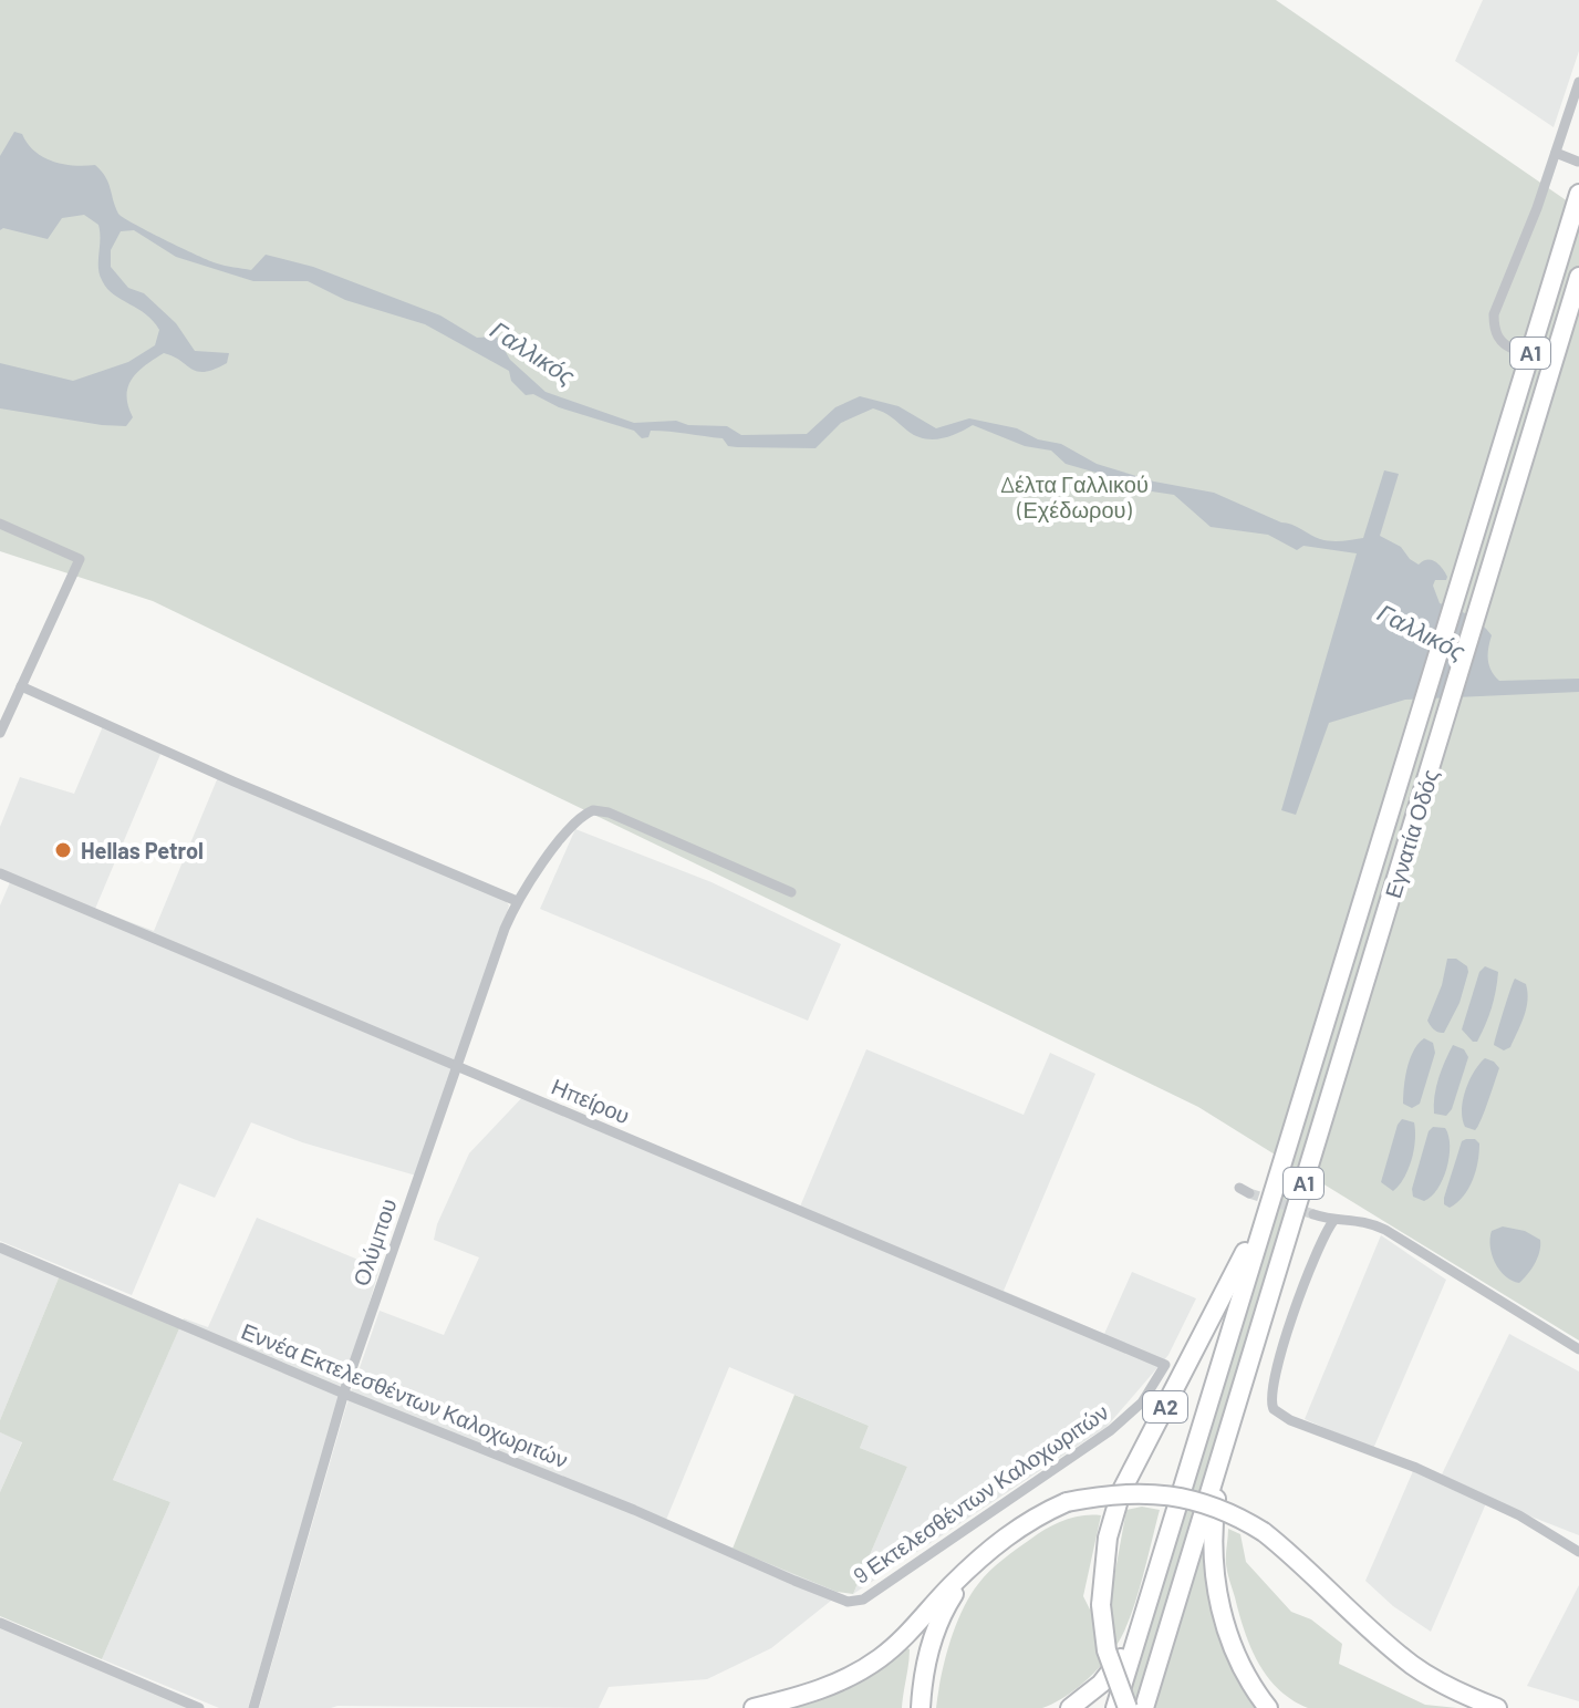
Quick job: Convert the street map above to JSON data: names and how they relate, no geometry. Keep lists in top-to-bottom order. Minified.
{"streets":{"highway":["Α1","Εγνατία Οδός","Α2"],"street":["Ηπείρου","Ολύμπου","Εννέα Εκτελεσθέντων Καλοχωριτών","9 Εκτελεσθέντων Καλοχωριτών"]},"crossings":[["Α1","Εγνατία Οδός"],["Α1","Α2"],["Εγνατία Οδός","Α2"],["Ηπείρου","Ολύμπου"],["Ηπείρου","9 Εκτελεσθέντων Καλοχωριτών"],["Ολύμπου","Εννέα Εκτελεσθέντων Καλοχωριτών"],["Εννέα Εκτελεσθέντων Καλοχωριτών","9 Εκτελεσθέντων Καλοχωριτών"]],"water":["Γαλλικός"],"parks":["Δέλτα Γαλλικού (Εχέδωρου)"],"places":["Hellas Petrol"]}
